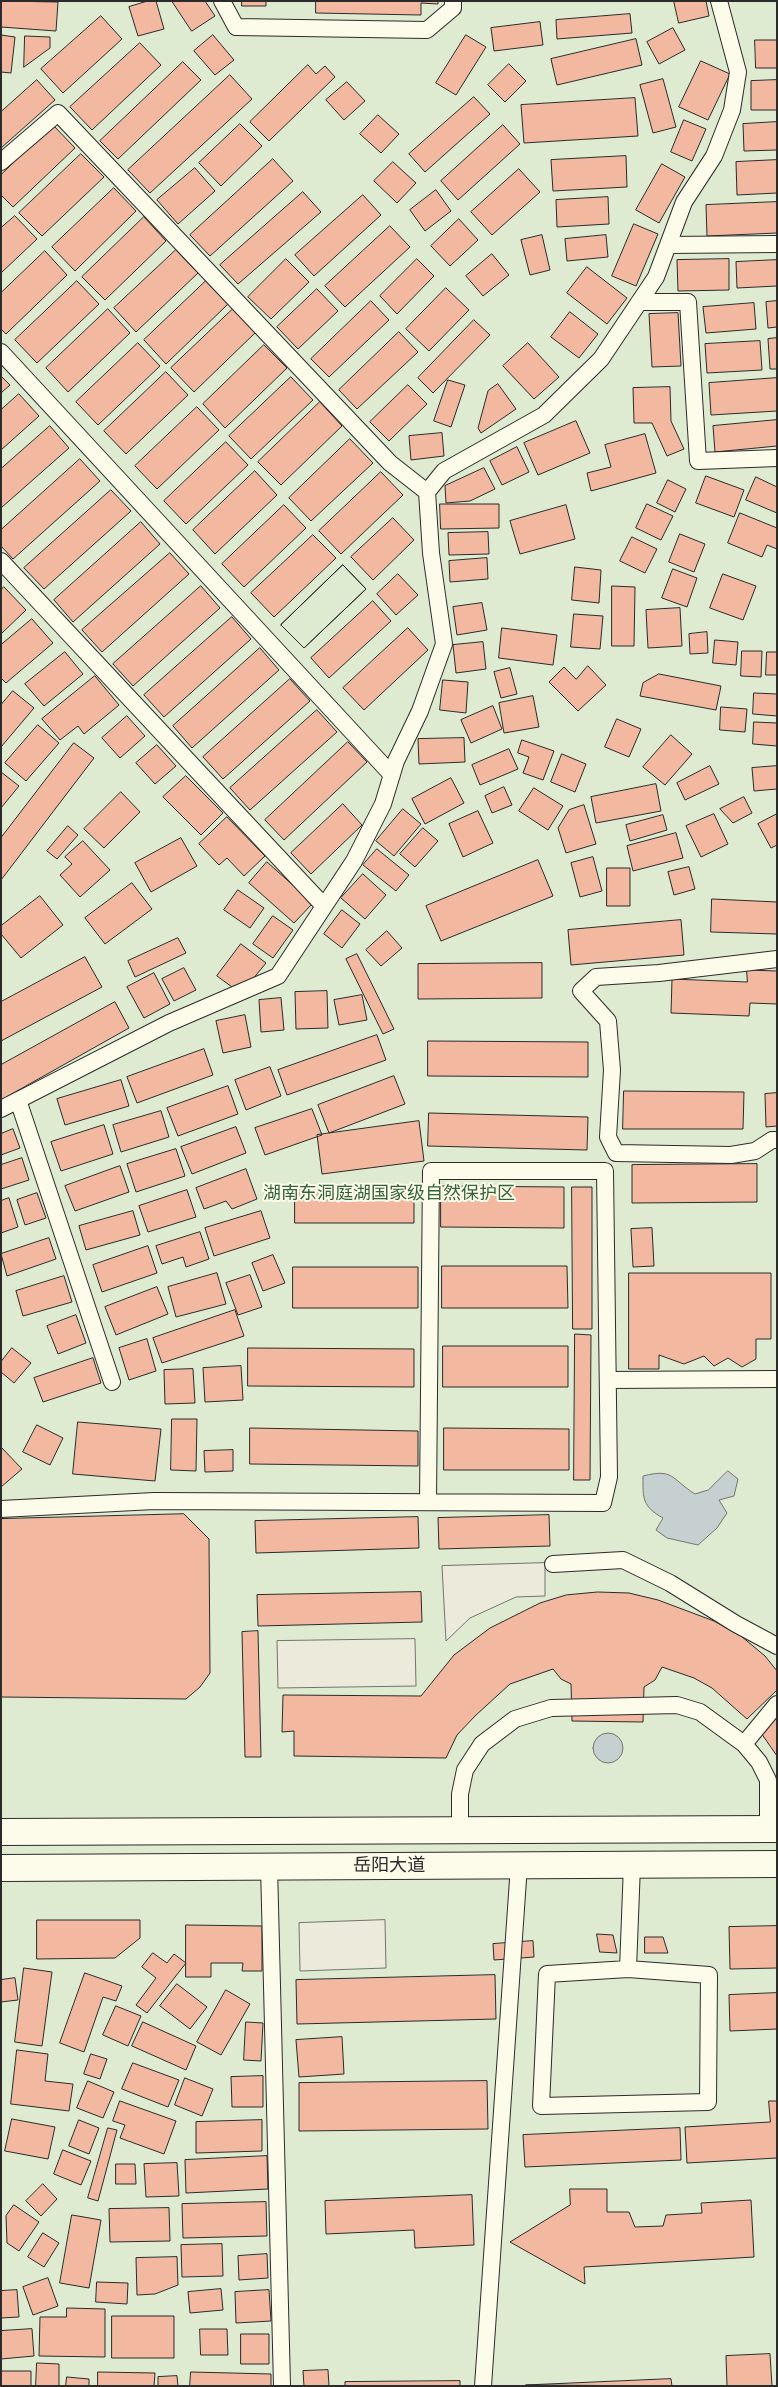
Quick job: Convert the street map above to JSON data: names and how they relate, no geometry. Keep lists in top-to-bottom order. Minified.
{"streets":{"main road":["岳阳大道"]},"parks":["湖南东洞庭湖国家级自然保护区"]}
